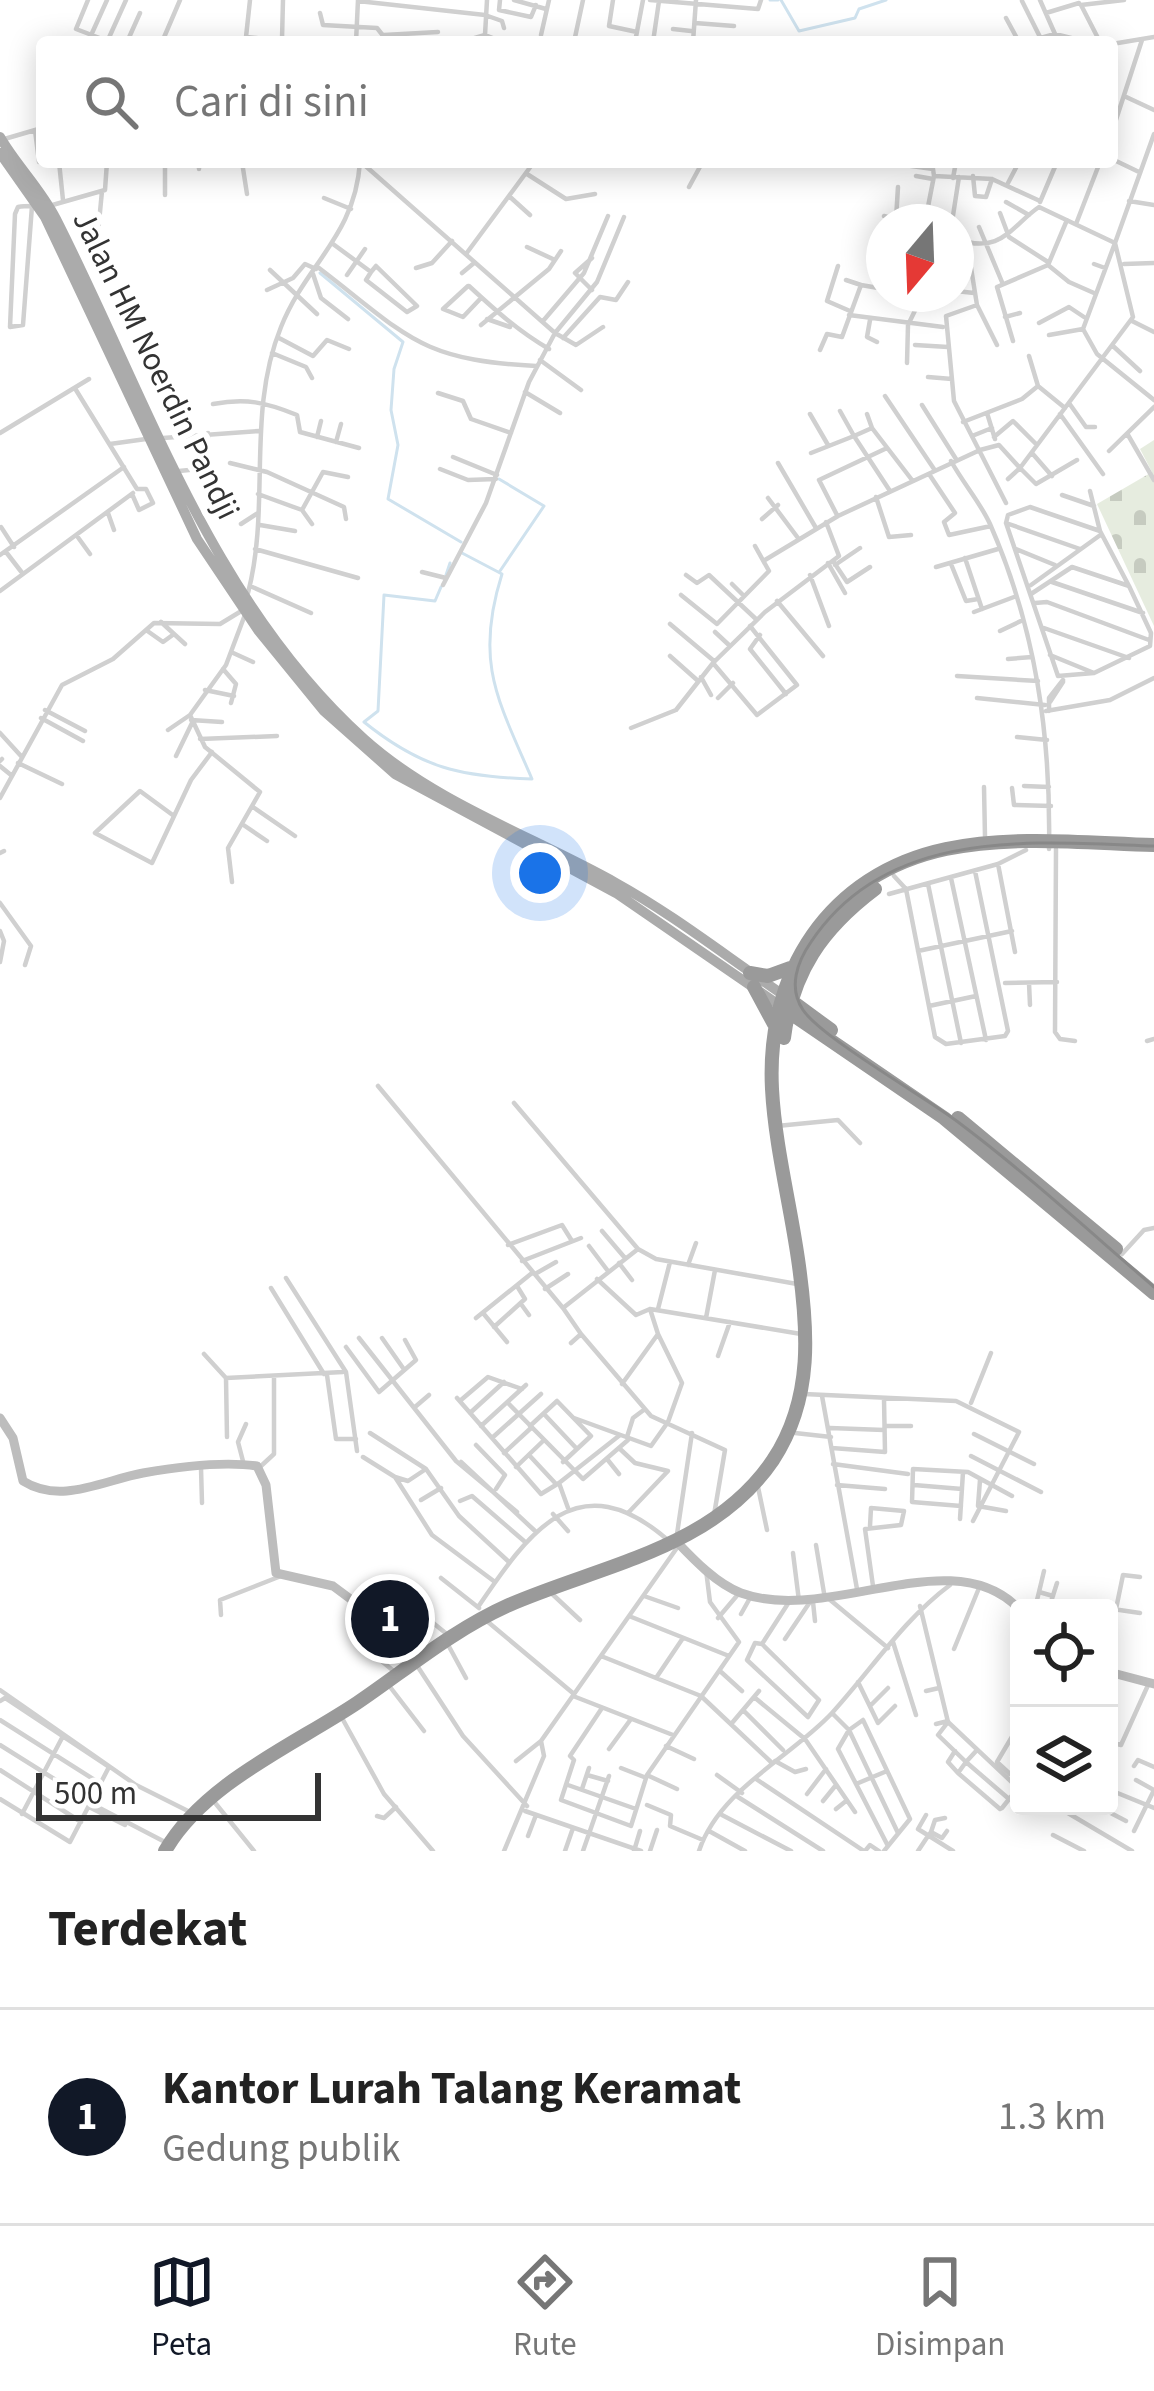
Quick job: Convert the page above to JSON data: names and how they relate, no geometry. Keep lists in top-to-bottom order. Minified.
{"streets":{"main road":["Jalan HM Noerdin Pandji"]},"scale_bar":"500 m","north":"bottom","page":{"search":"Cari di sini","pins":"1","scale":"500 m","heading":"Terdekat","list":[{"mark":"1","name":"Kantor Lurah Talang Keramat","note":"Gedung publik","value":"1.3 km"}],"nav":["Peta","Rute","Disimpan"]}}
